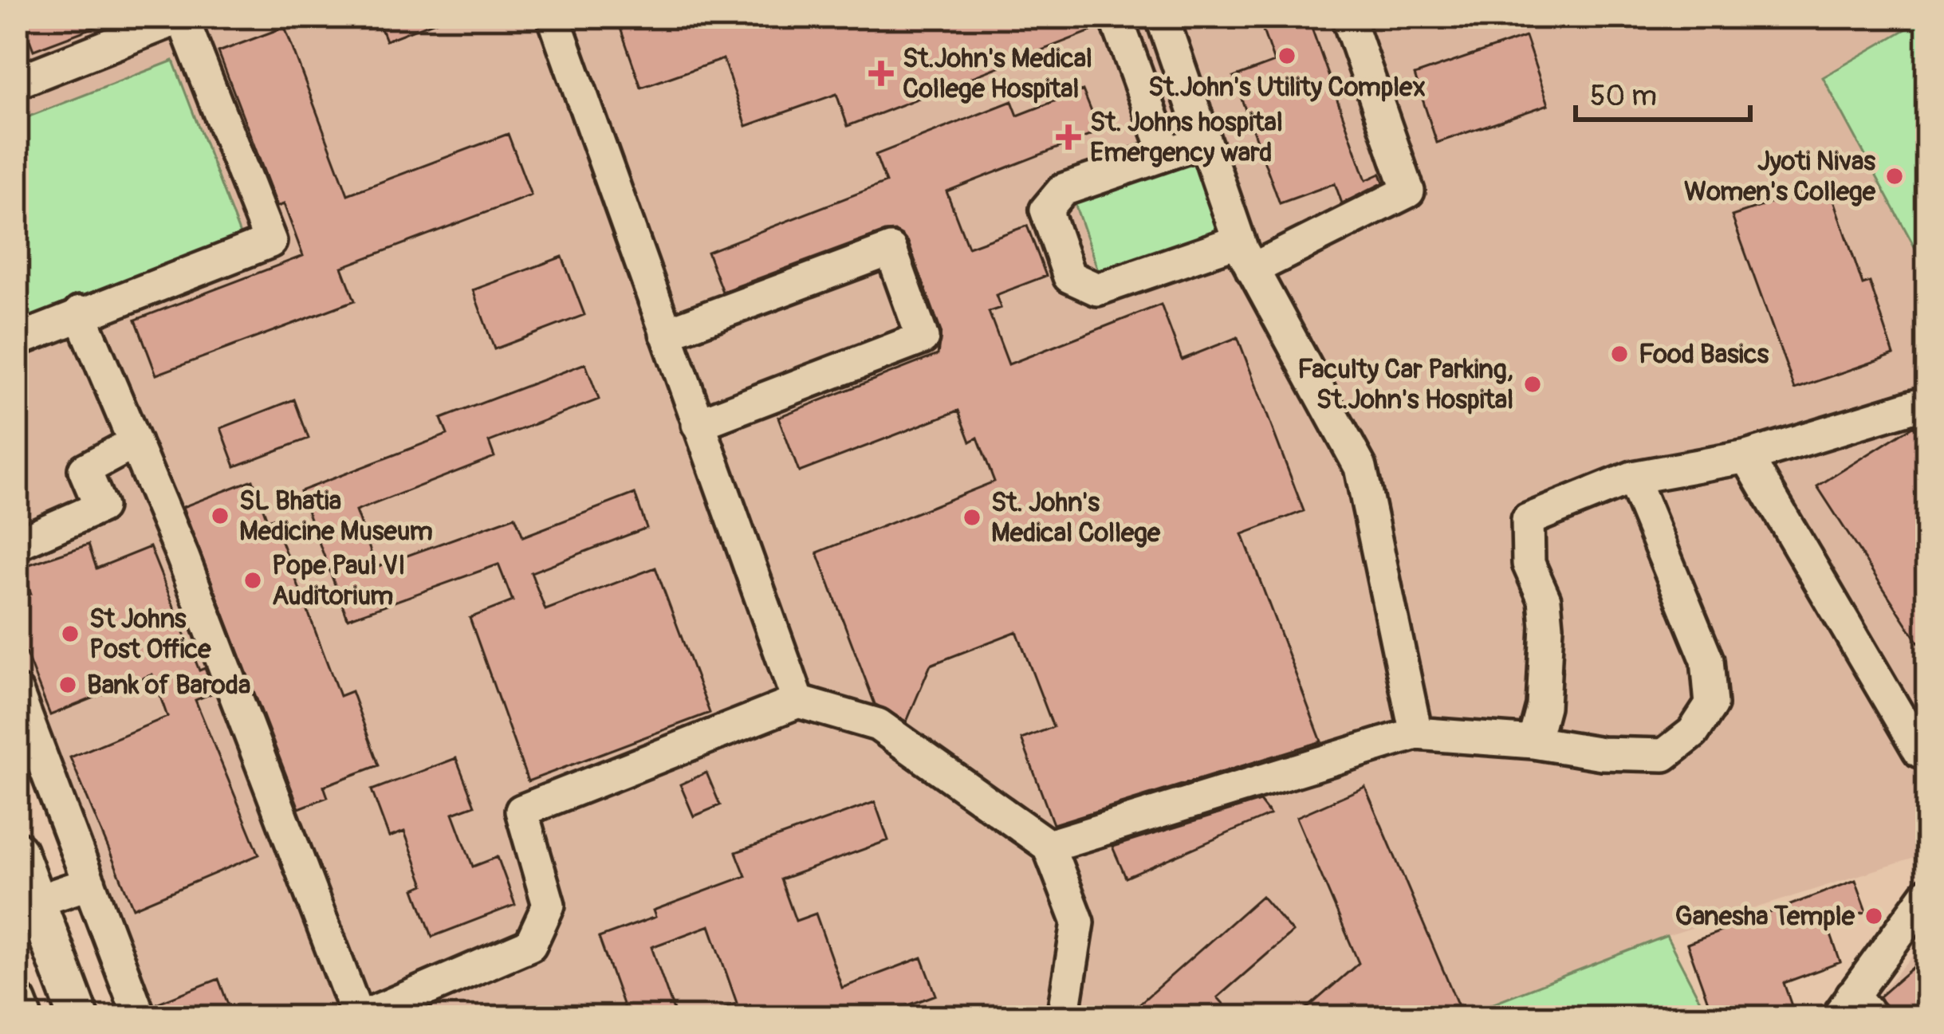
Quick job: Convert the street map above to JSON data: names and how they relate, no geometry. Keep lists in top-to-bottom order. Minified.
{"places":{"other":["St.John's Utility Complex","Jyoti Nivas Women's College","Food Basics","Faculty Car Parking, St.John's Hospital","SL Bhatia Medicine Museum","St. John's Medical College","Pope Paul VI Auditorium","St Johns Post Office","Bank of Baroda","Ganesha Temple"],"health":["St.John's Medical College Hospital","St. Johns hospital Emergency ward"]},"scale_bar":"50 m"}
